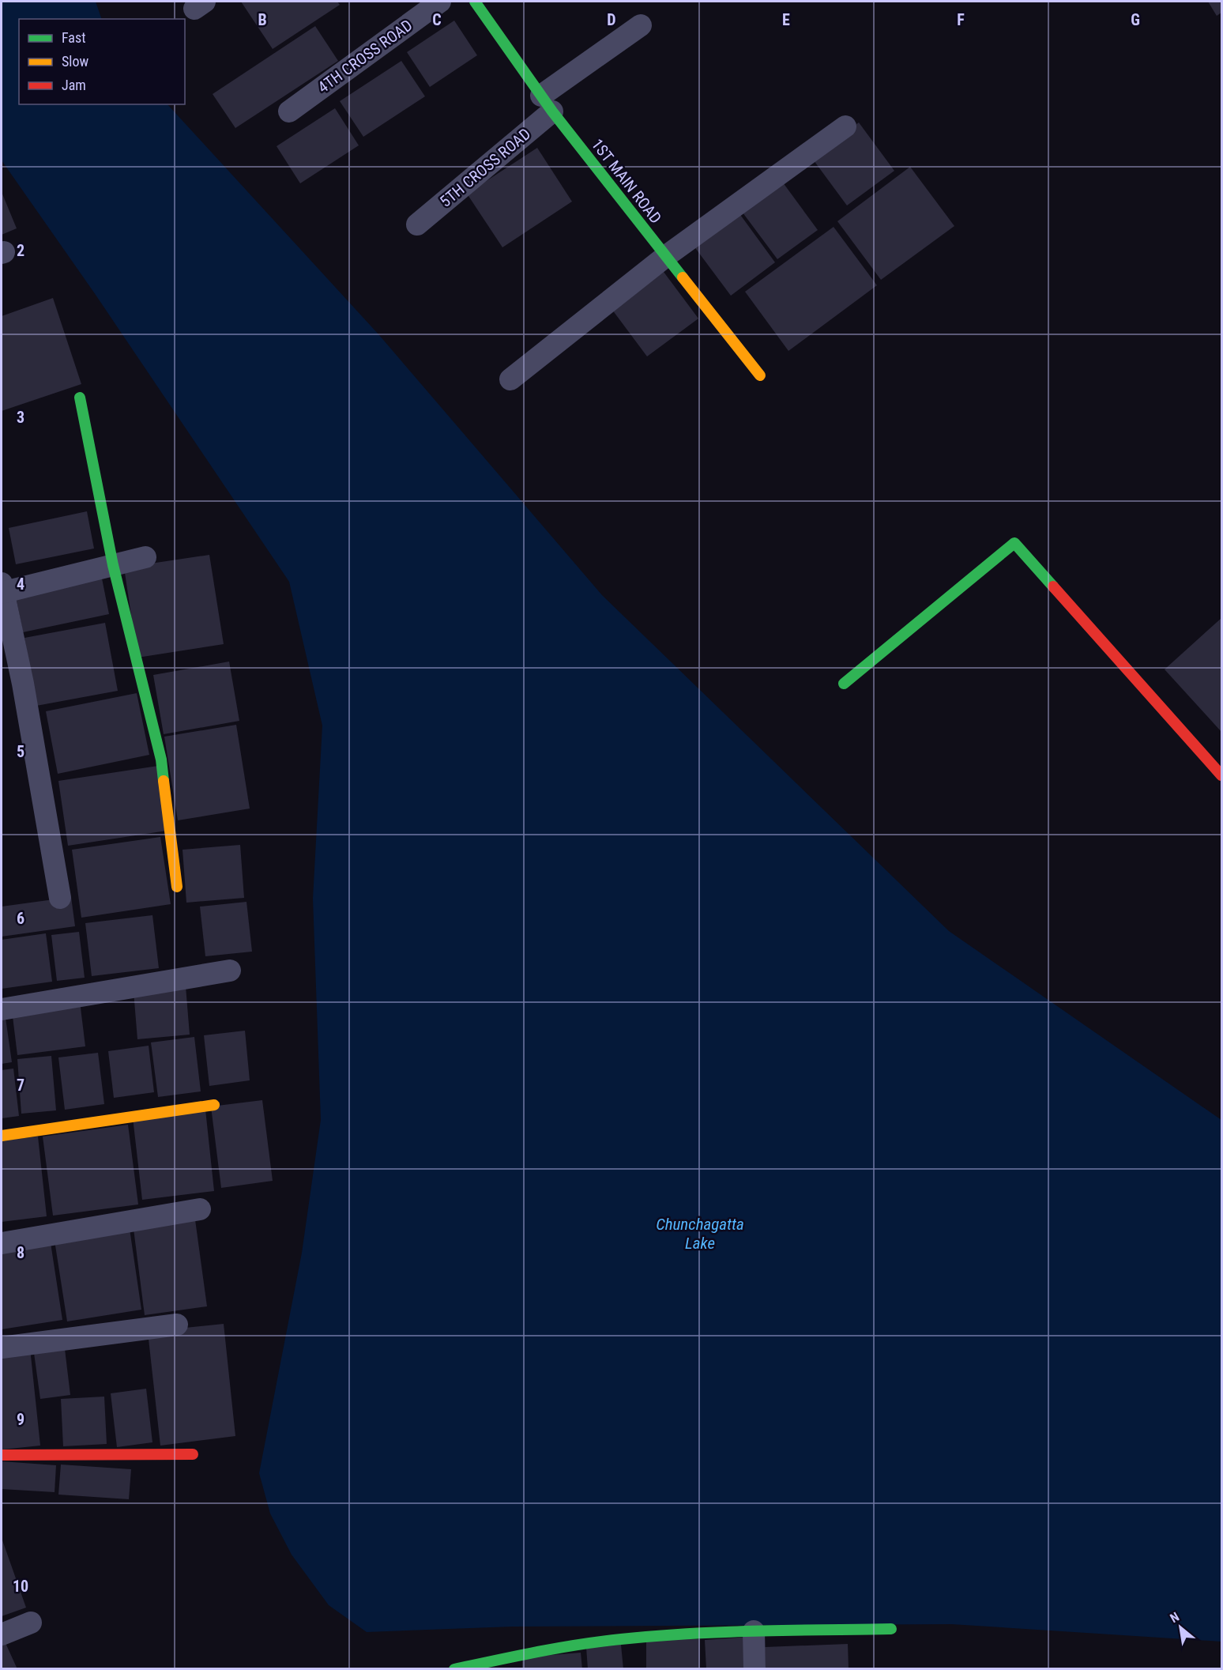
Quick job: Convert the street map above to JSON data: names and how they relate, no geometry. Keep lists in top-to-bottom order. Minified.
{"streets":{"street":["4TH CROSS ROAD","5TH CROSS ROAD","1ST MAIN ROAD"]},"crossings":[["5TH CROSS ROAD","1ST MAIN ROAD"]],"water":["Chunchagatta Lake"],"legend":["Fast","Slow","Jam"],"north":"top left","grid":{"columns":["B","C","D","E","F","G"],"rows":["2","3","4","5","6","7","8","9","10"]}}
